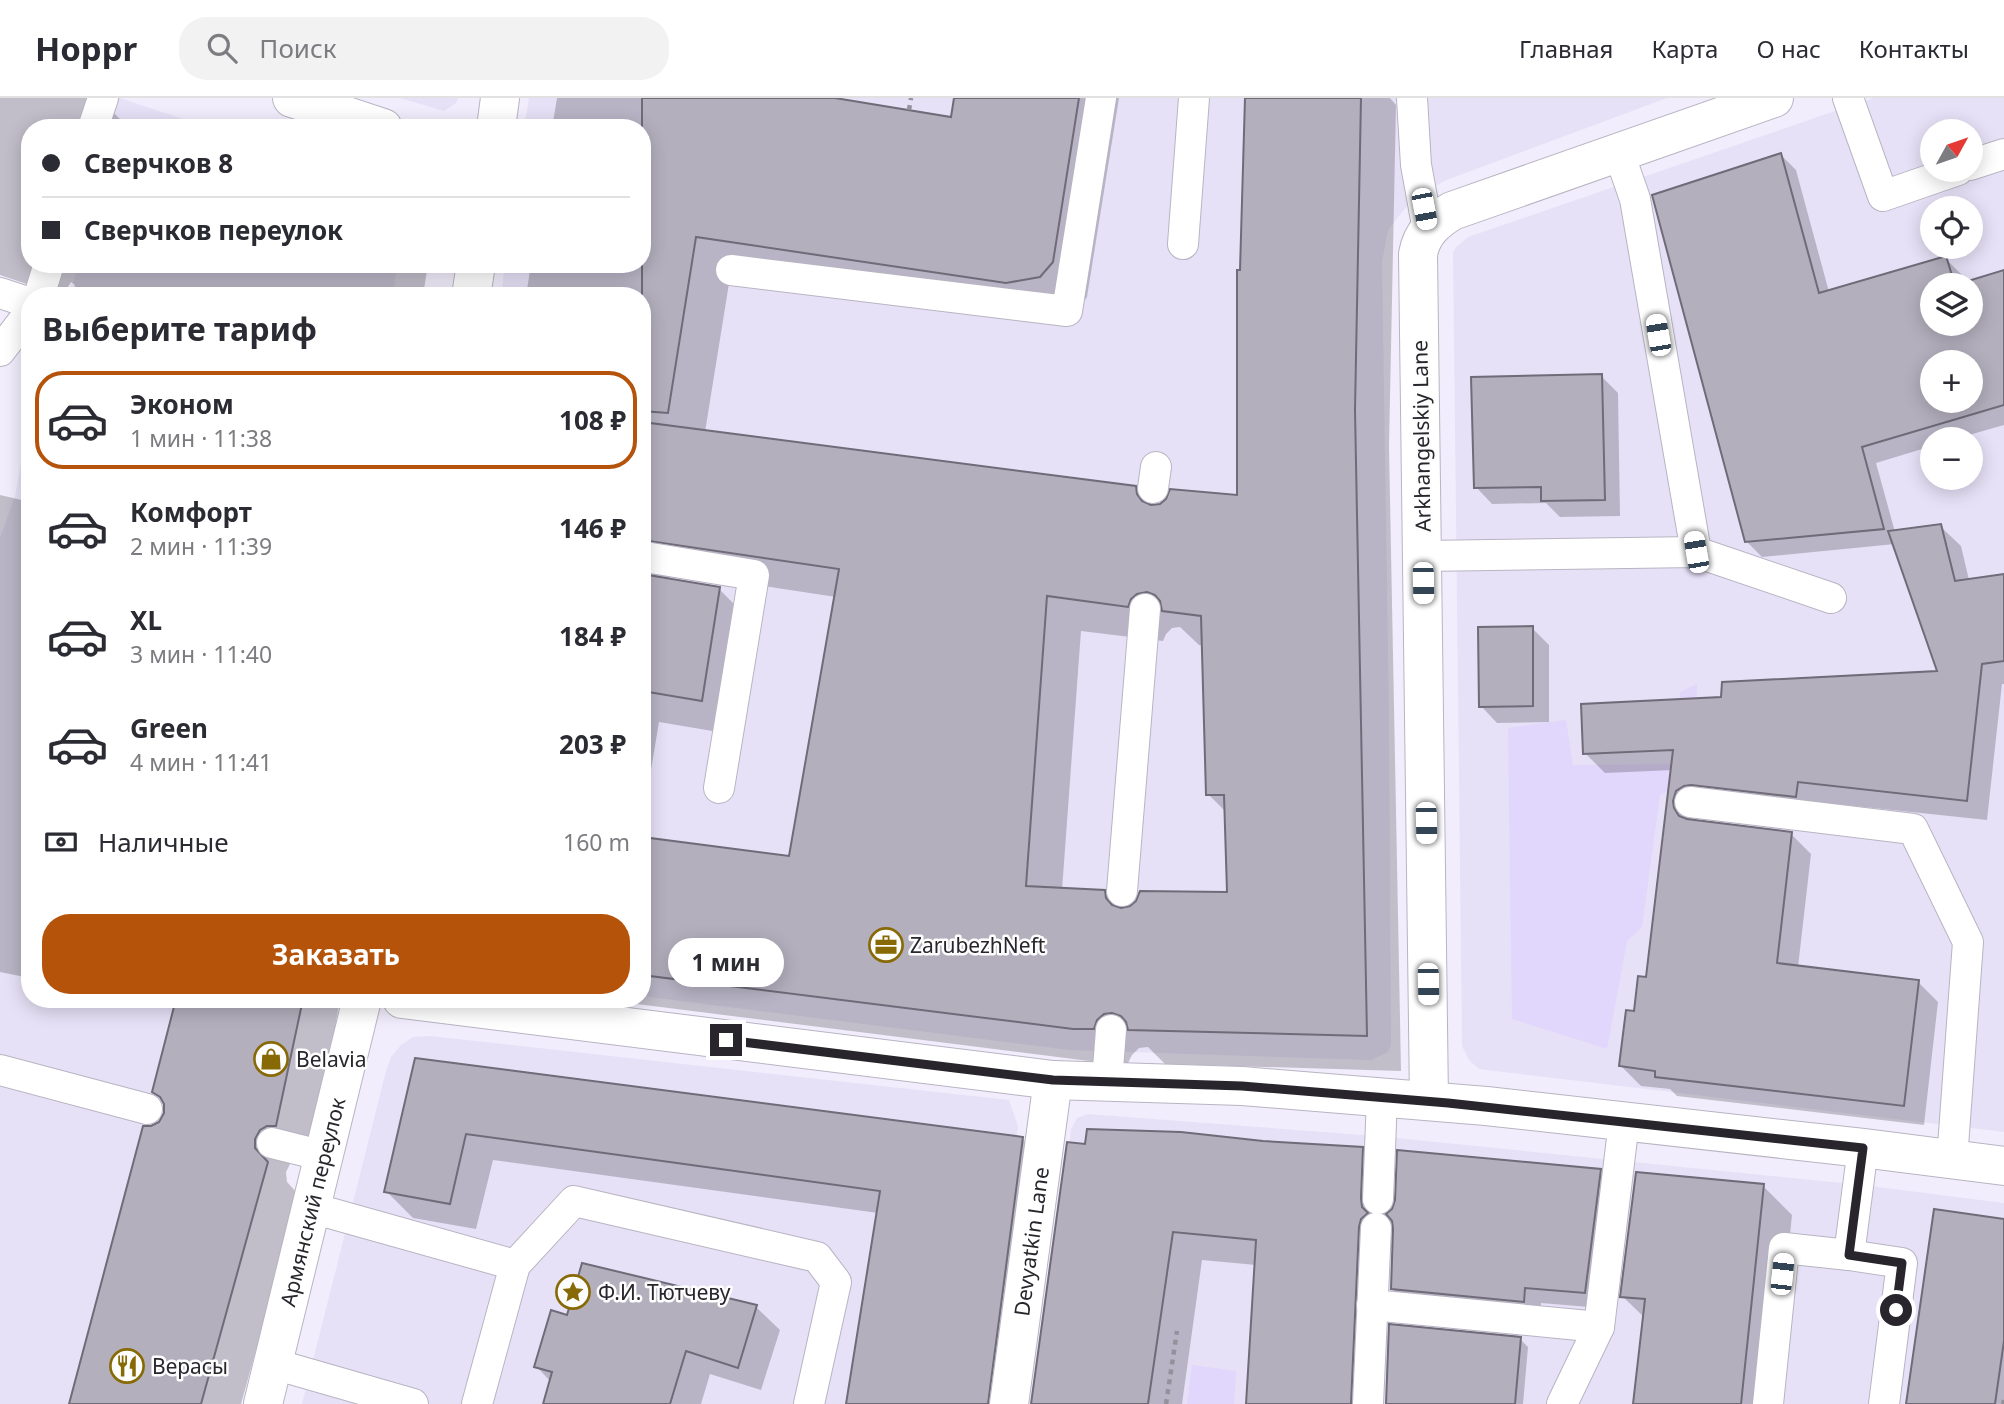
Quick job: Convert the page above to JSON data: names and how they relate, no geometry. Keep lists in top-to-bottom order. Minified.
{"streets":{"street":["Arkhangelskiy Lane","Армянский переулок","Devyatkin Lane"]},"places":{"office":["ZarubezhNeft"],"shop":["Belavia"],"place":["Ф.И. Тютчеву"],"restaurant":["Верасы"]},"north":"top right","page":{"header":"Hoppr","search":"Поиск","nav":["Главная","Карта","О нас","Контакты"],"map_buttons":["+","−"],"banner":["Сверчков 8","Сверчков переулок"],"heading":"Выберите тариф","list":[{"name":"Эконом","note":"1 мин · 11:38","value":"108 ₽"},{"name":"Комфорт","note":"2 мин · 11:39","value":"146 ₽"},{"name":"XL","note":"3 мин · 11:40","value":"184 ₽"},{"name":"Green","note":"4 мин · 11:41","value":"203 ₽"}],"pay":["Наличные","160 m"],"buttons":"Заказать","bubble":"1 мин"}}
